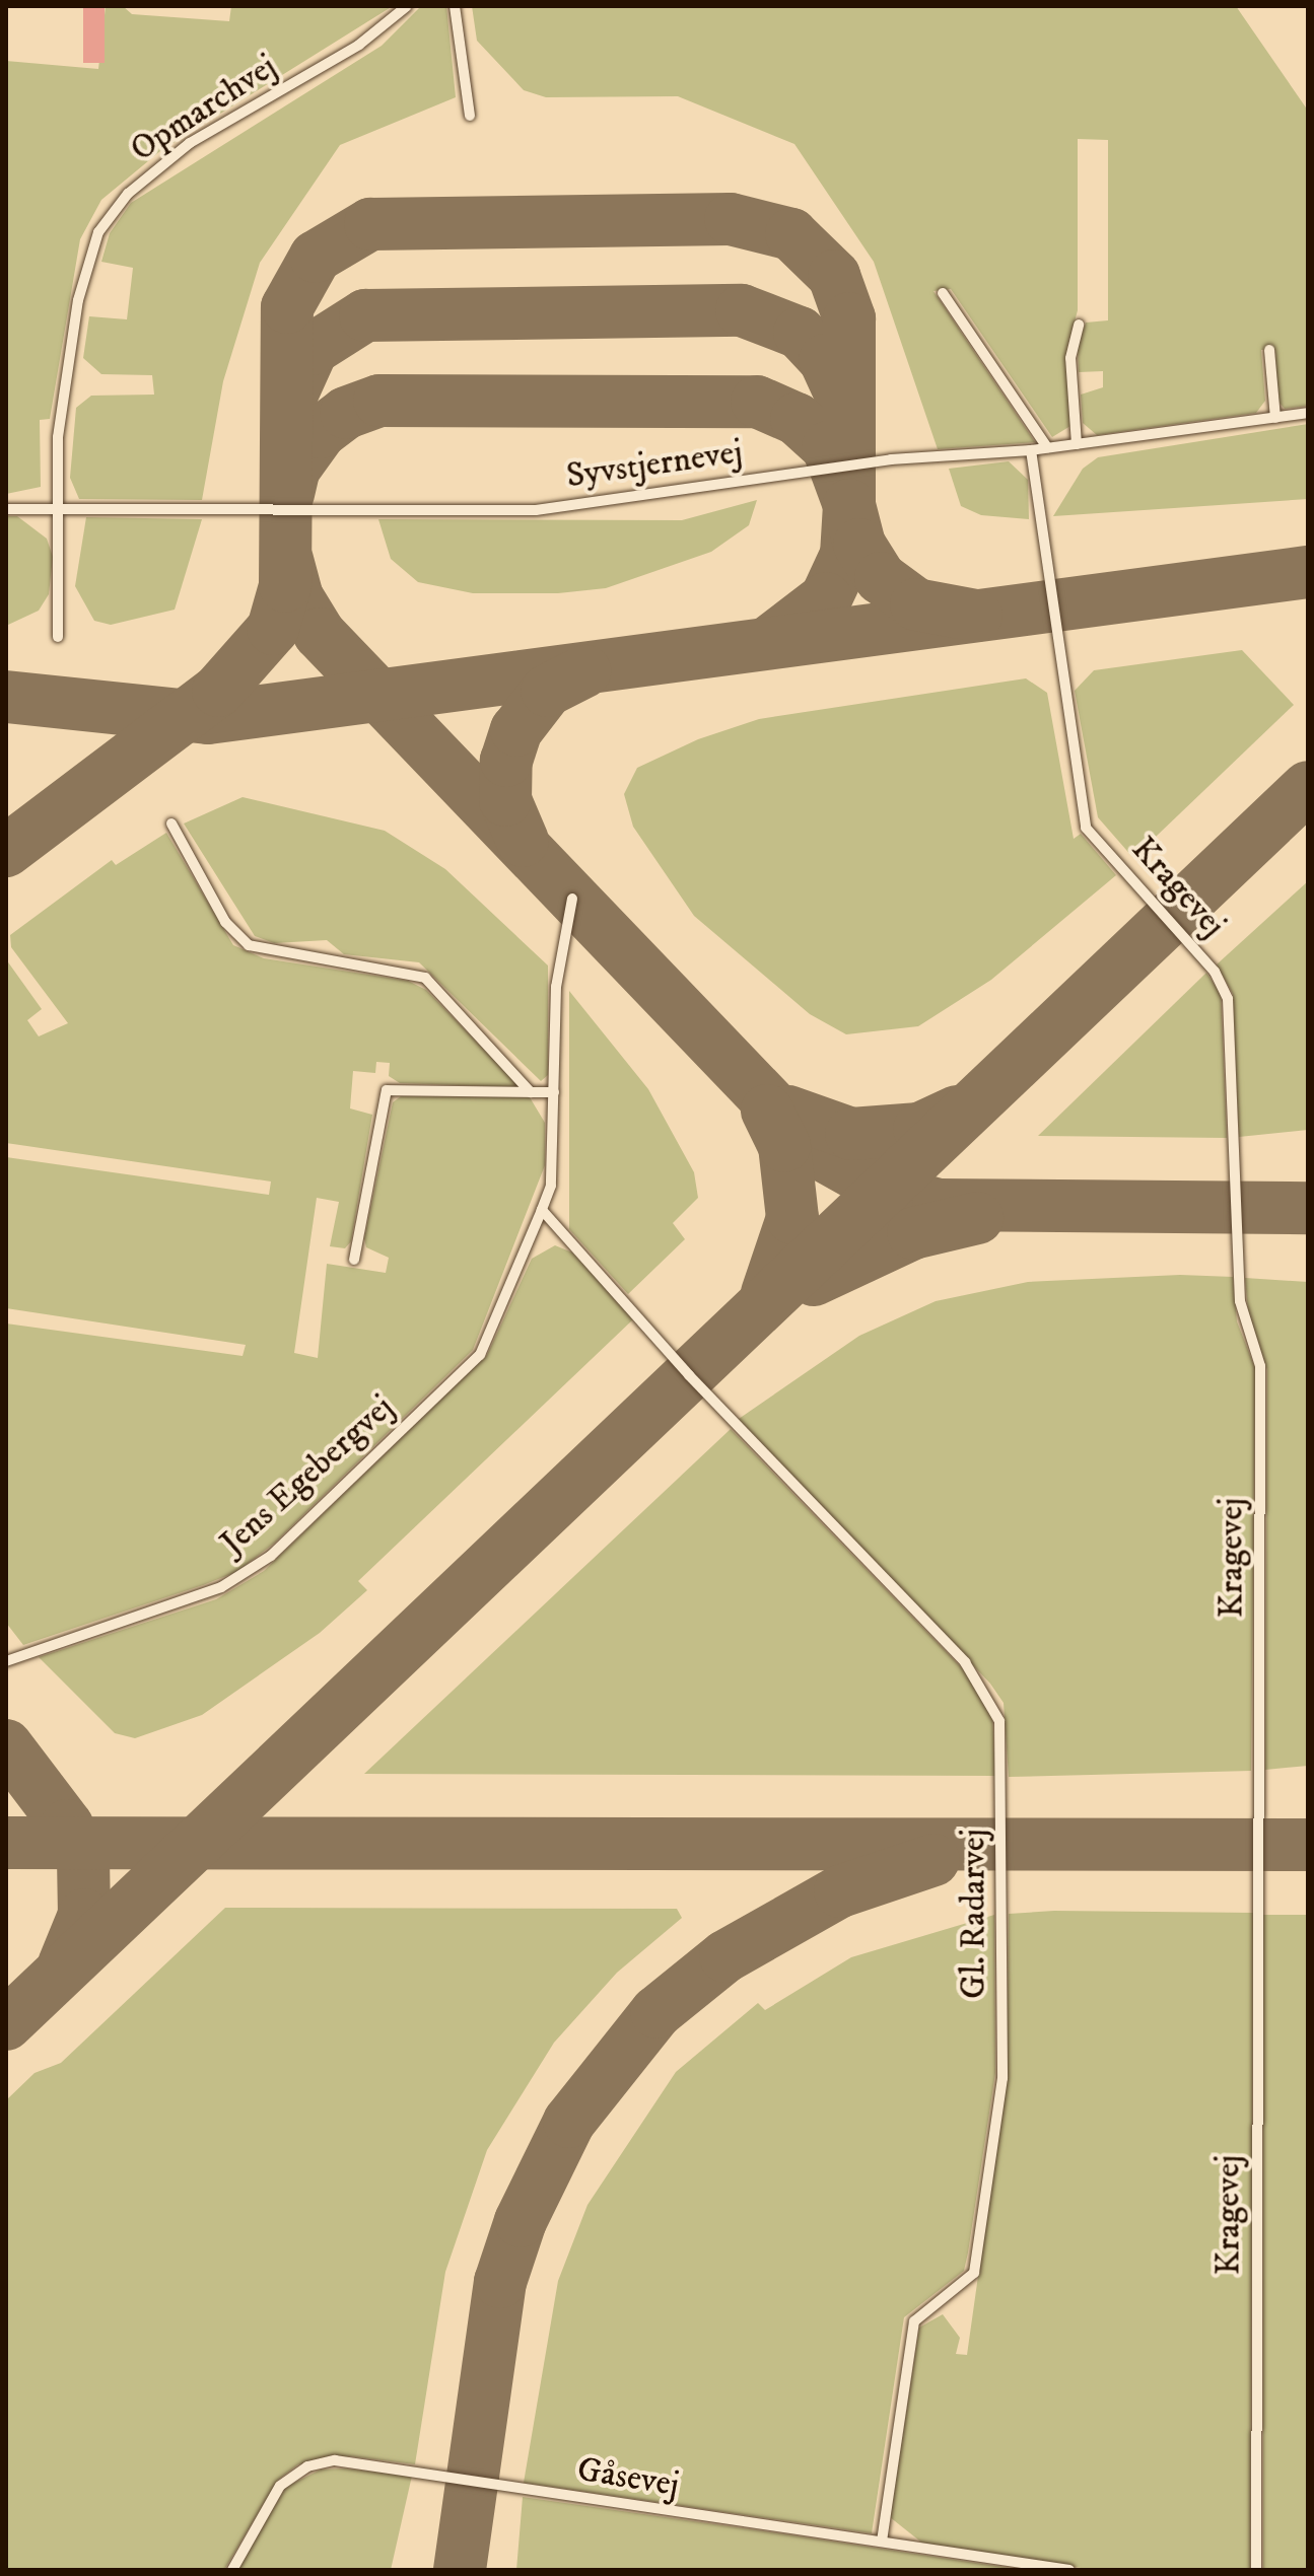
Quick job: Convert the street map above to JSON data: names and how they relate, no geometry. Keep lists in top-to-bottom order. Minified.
{"streets":{"lane":["Opmarchvej","Syvstjernevej","Kragevej","Jens Egebergvej","Gl. Radarvej","Gåsevej"]},"crossings":[["Opmarchvej","Syvstjernevej"],["Syvstjernevej","Kragevej"],["Jens Egebergvej","Gl. Radarvej"],["Gl. Radarvej","Gåsevej"]]}
